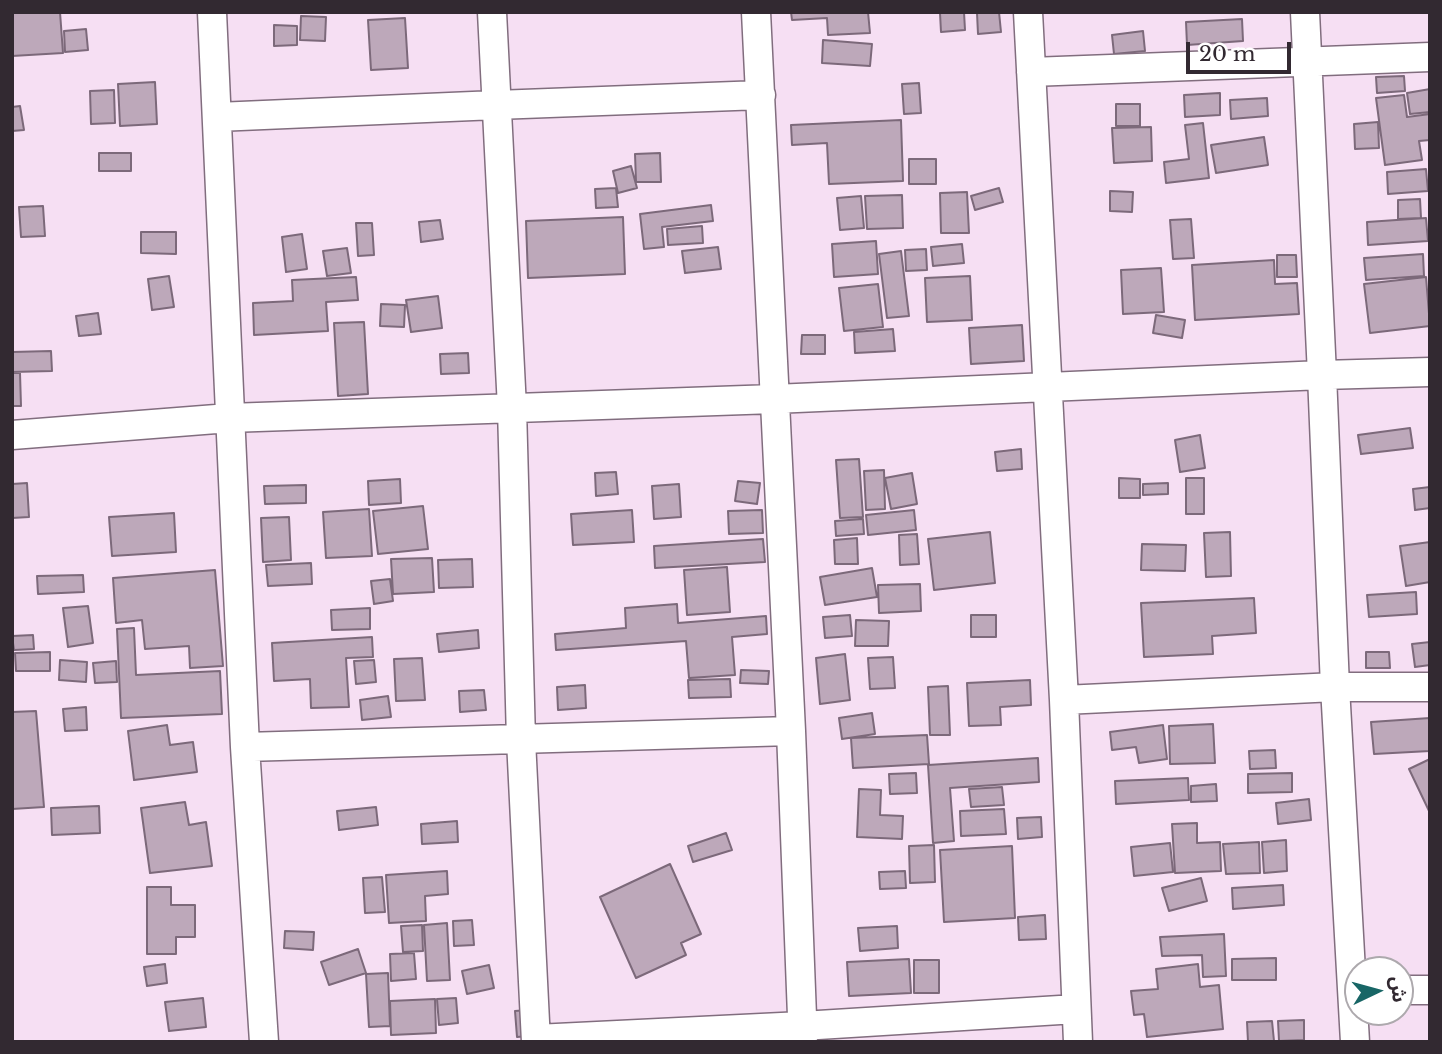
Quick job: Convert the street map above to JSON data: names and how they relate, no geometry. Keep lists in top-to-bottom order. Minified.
{"scale_bar":"20 m","north":"right"}
